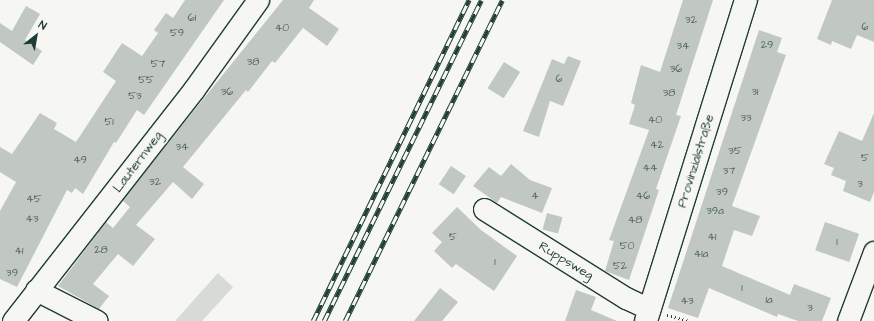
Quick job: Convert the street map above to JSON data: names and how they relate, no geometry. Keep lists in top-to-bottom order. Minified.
{"streets":{"street":["Provinzialstraße","Lauternweg","Ruppsweg"]},"crossings":[["Provinzialstraße","Ruppsweg"]],"house_numbers":["61","32","6","40","59","29","34","38","57","36","6","55","36","31","38","53","33","40","51","42","34","35","5","49","44","37","32","3","39","4","46","45","39a","43","48","5","41","1","50","28","41","41a","1","52","39","1","1a","43","3"],"north":"top right"}
